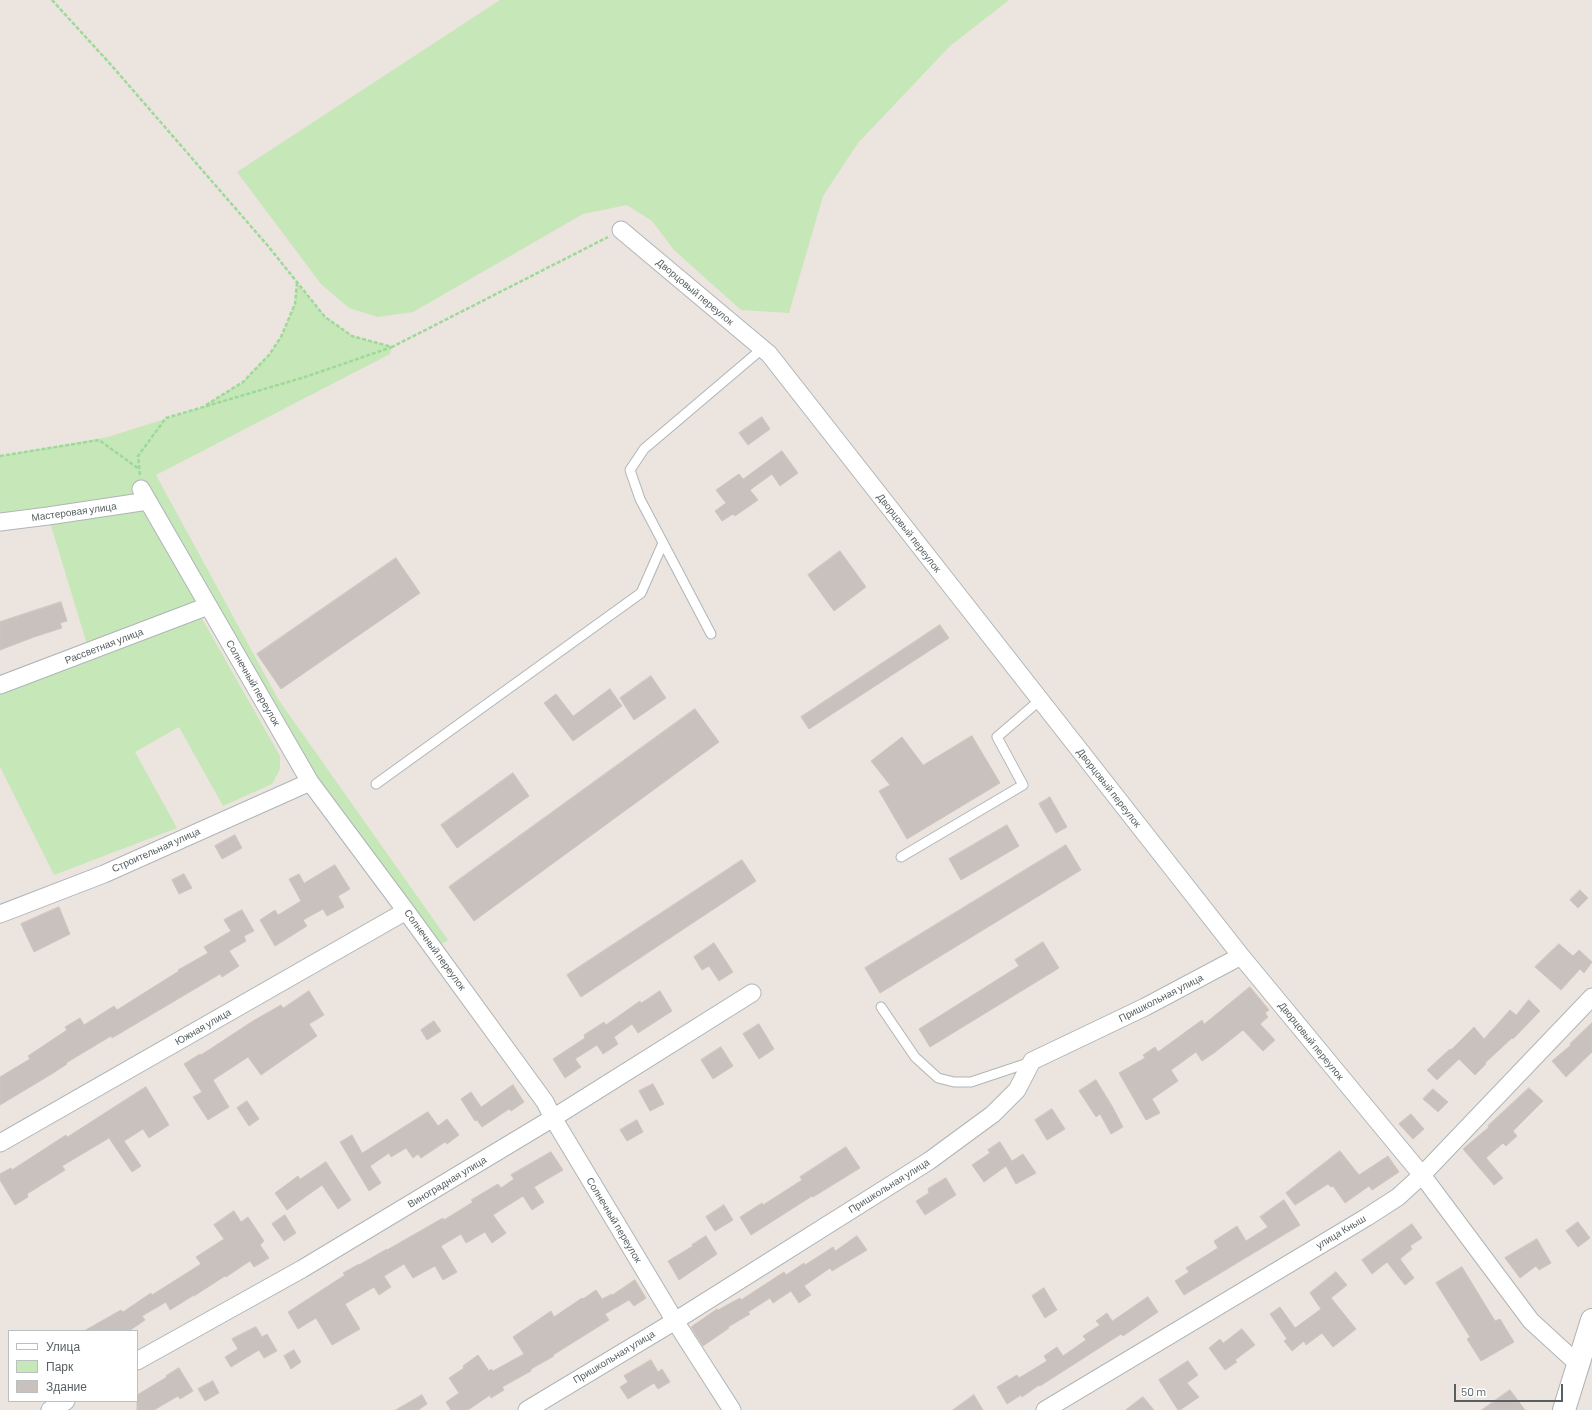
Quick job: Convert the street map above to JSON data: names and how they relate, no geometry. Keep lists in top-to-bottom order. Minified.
{"streets":{"street":["Дворцовый переулок","Мастеровая улица","Рассветная улица","Солнечный переулок","Строительная улица","Пришкольная улица","Южная улица","Виноградная улица","улица Кныш"]},"crossings":[["Дворцовый переулок","Пришкольная улица"],["Дворцовый переулок","улица Кныш"],["Мастеровая улица","Солнечный переулок"],["Рассветная улица","Солнечный переулок"],["Солнечный переулок","Строительная улица"],["Солнечный переулок","Пришкольная улица"],["Солнечный переулок","Южная улица"],["Солнечный переулок","Виноградная улица"]],"legend":["Улица","Парк","Здание"],"scale_bar":"50 m"}
